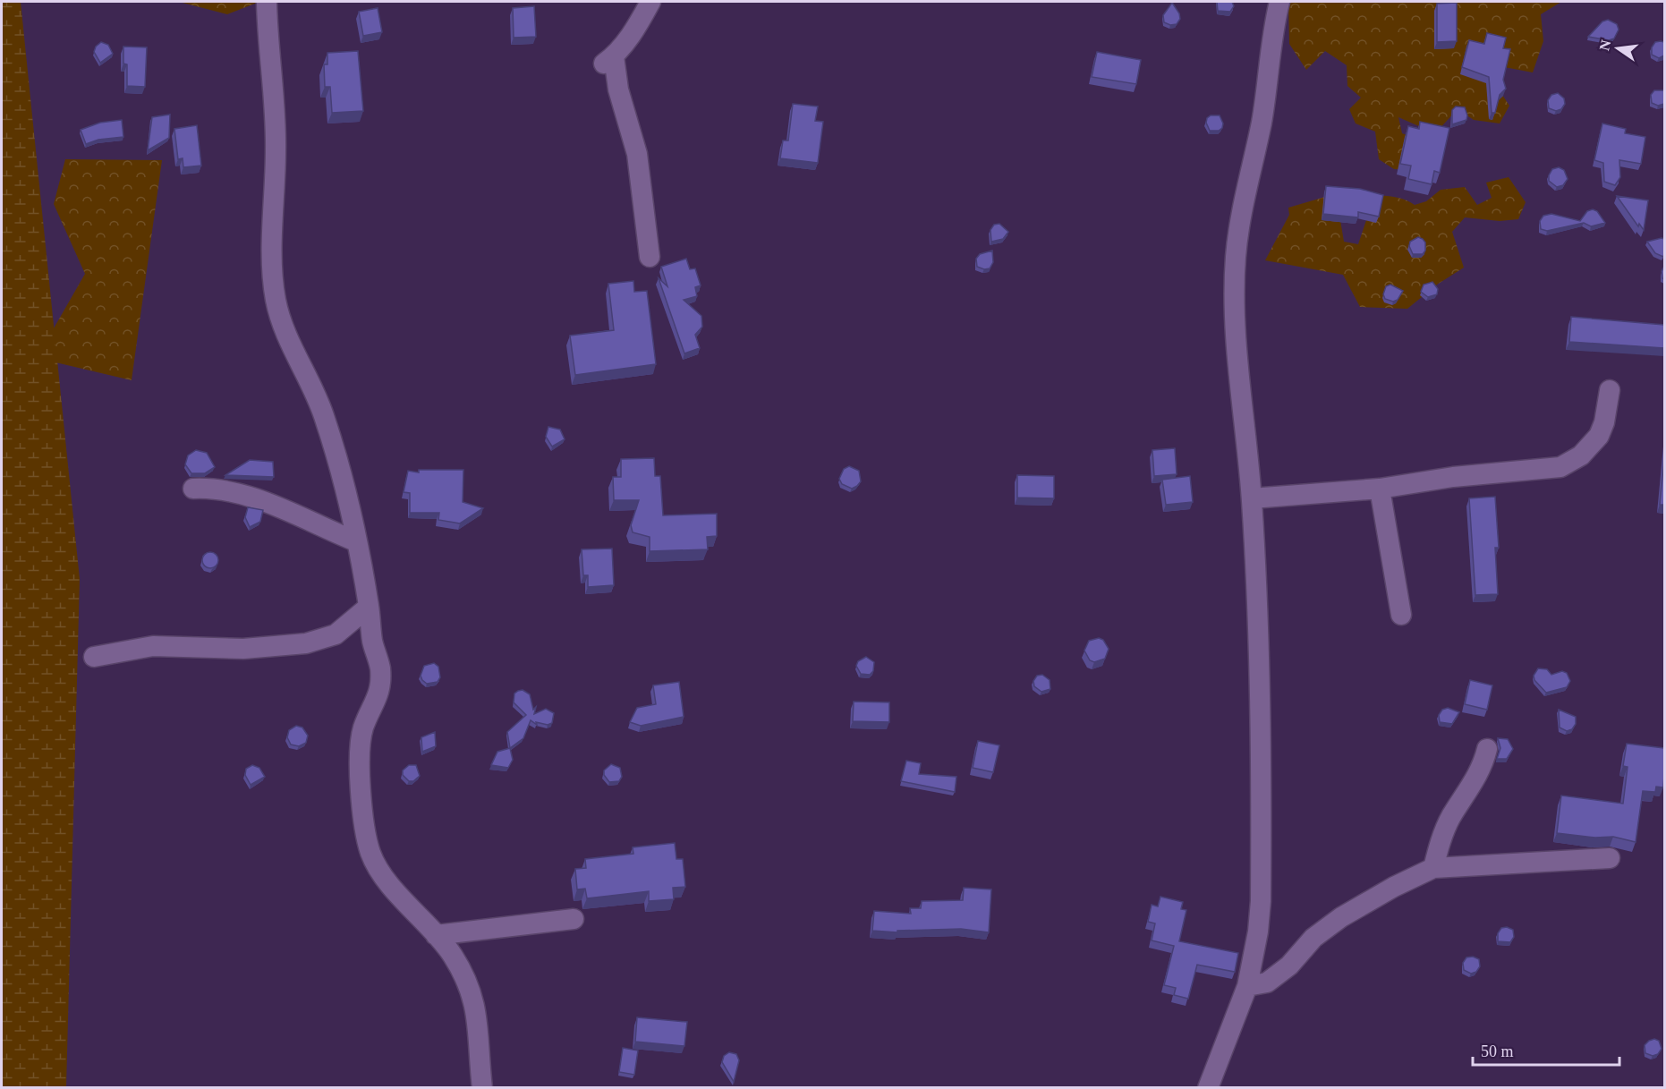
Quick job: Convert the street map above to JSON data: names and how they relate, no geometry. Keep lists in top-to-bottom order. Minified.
{"scale_bar":"50 m","north":"left"}
